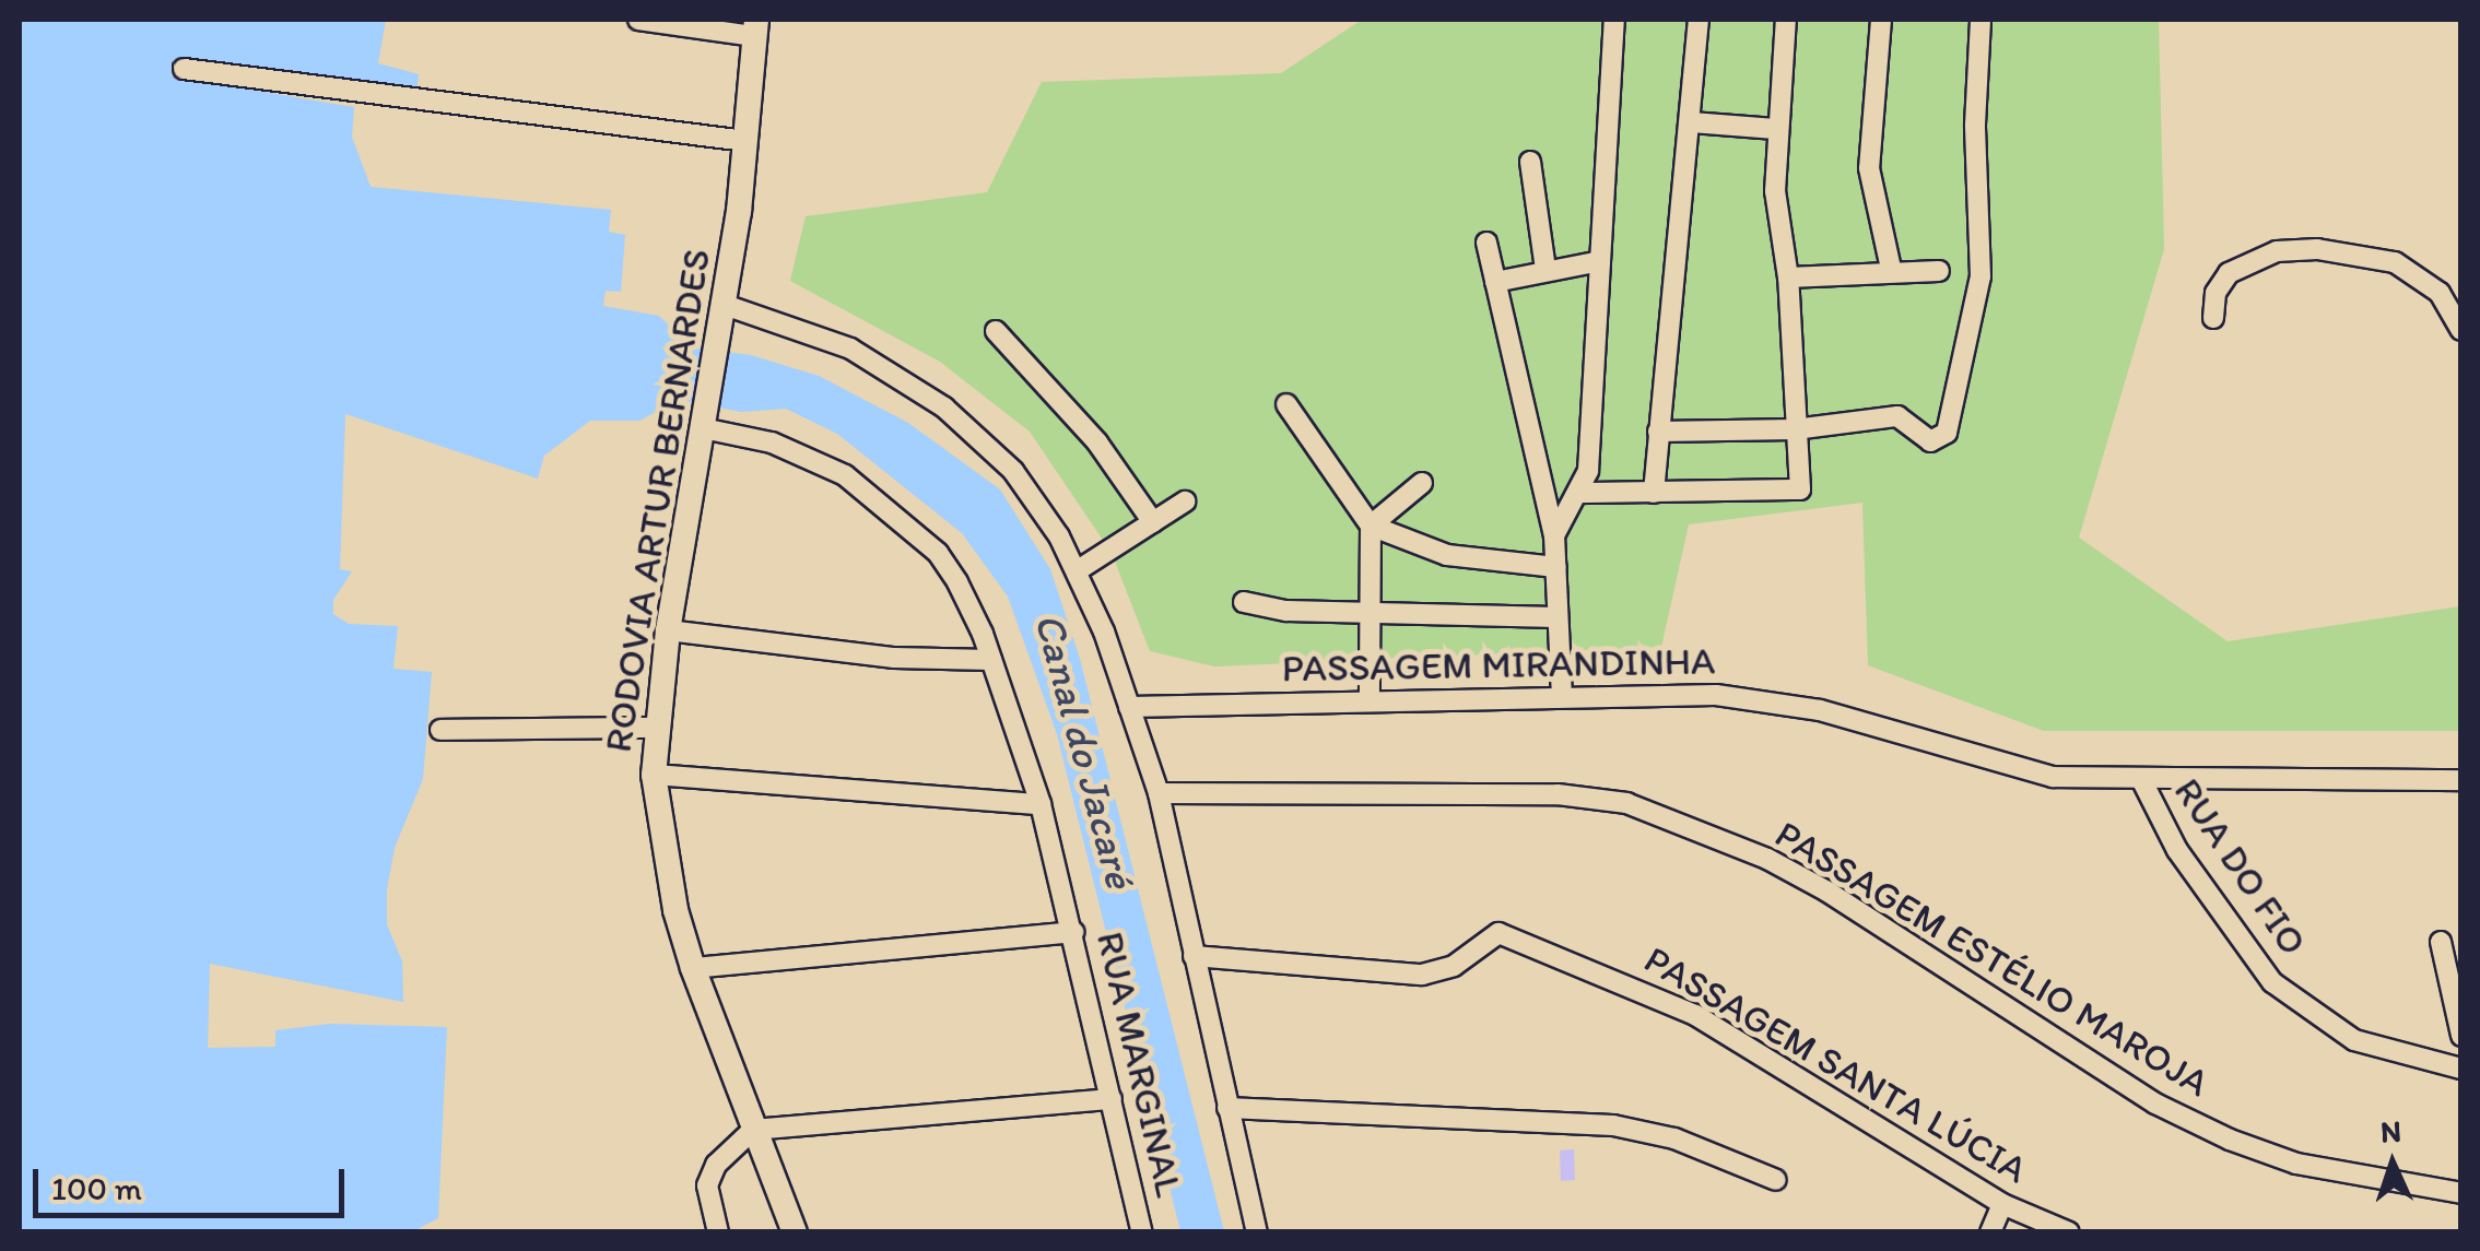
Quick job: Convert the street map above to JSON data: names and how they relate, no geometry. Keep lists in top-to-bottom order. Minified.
{"streets":{"main road":["RODOVIA ARTUR BERNARDES"],"street":["PASSAGEM MIRANDINHA","RUA DO FIO","PASSAGEM ESTÉLIO MAROJA","RUA MARGINAL","PASSAGEM SANTA LÚCIA"]},"crossings":[["RODOVIA ARTUR BERNARDES","RUA MARGINAL"],["PASSAGEM MIRANDINHA","RUA DO FIO"]],"water":["Canal do Jacaré"],"scale_bar":"100 m","north":"top"}
